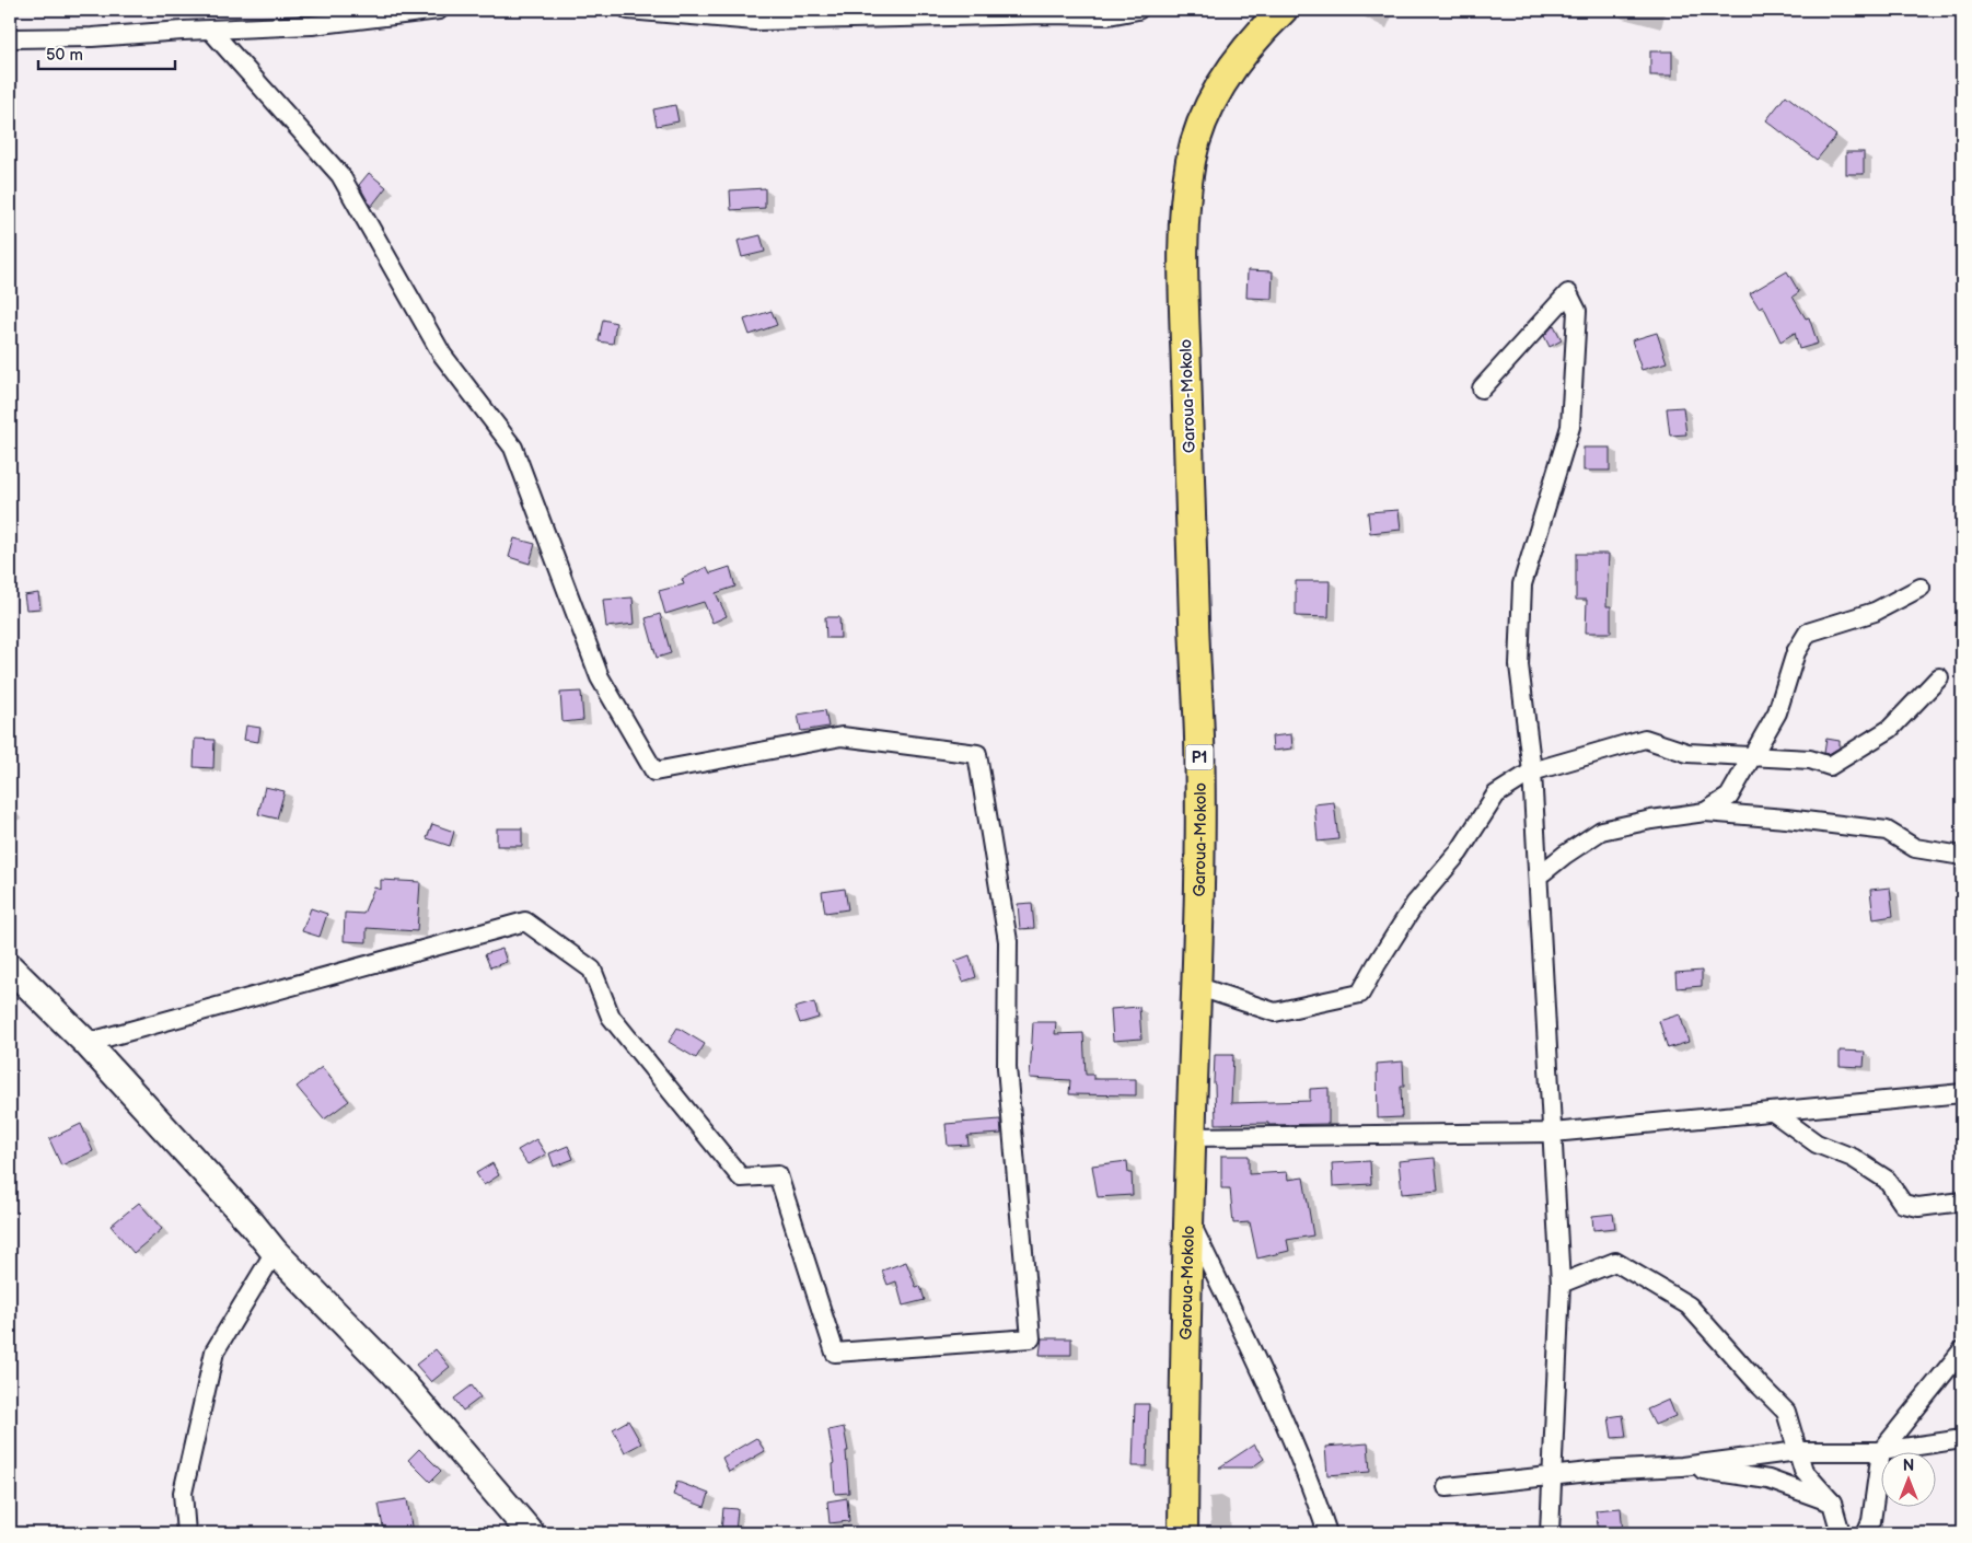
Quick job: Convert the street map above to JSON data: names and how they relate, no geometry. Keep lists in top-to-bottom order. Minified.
{"streets":{"main road":["Garoua-Mokolo","P1"]},"scale_bar":"50 m","north":"top"}
